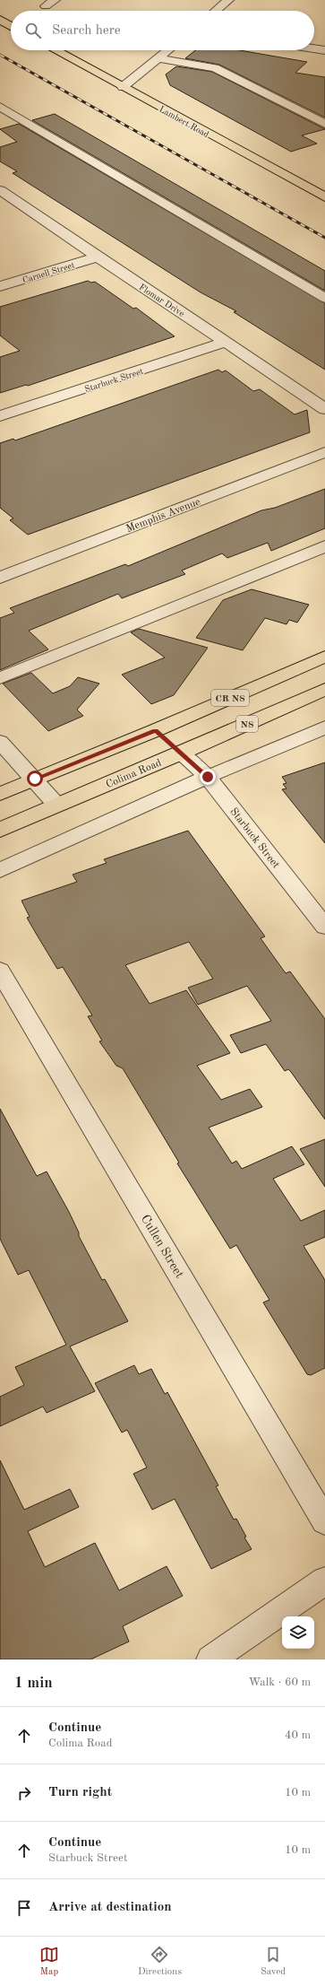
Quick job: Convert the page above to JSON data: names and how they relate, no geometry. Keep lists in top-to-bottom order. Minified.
{"streets":{"main road":["Lambert Road","CR N8","N8","Colima Road"],"street":["Carnell Street","Flomar Drive","Starbuck Street","Memphis Avenue","Cullen Street"]},"crossings":[["Carnell Street","Flomar Drive"],["Flomar Drive","Starbuck Street"],["Starbuck Street","Colima Road"]],"page":{"search":"Search here","heading":["1 min","Walk · 60 m"],"list":[["Continue","Colima Road","40 m"],["Turn right","10 m"],["Continue","Starbuck Street","10 m"],"Arrive at destination"],"nav":["Map","Directions","Saved"]}}
